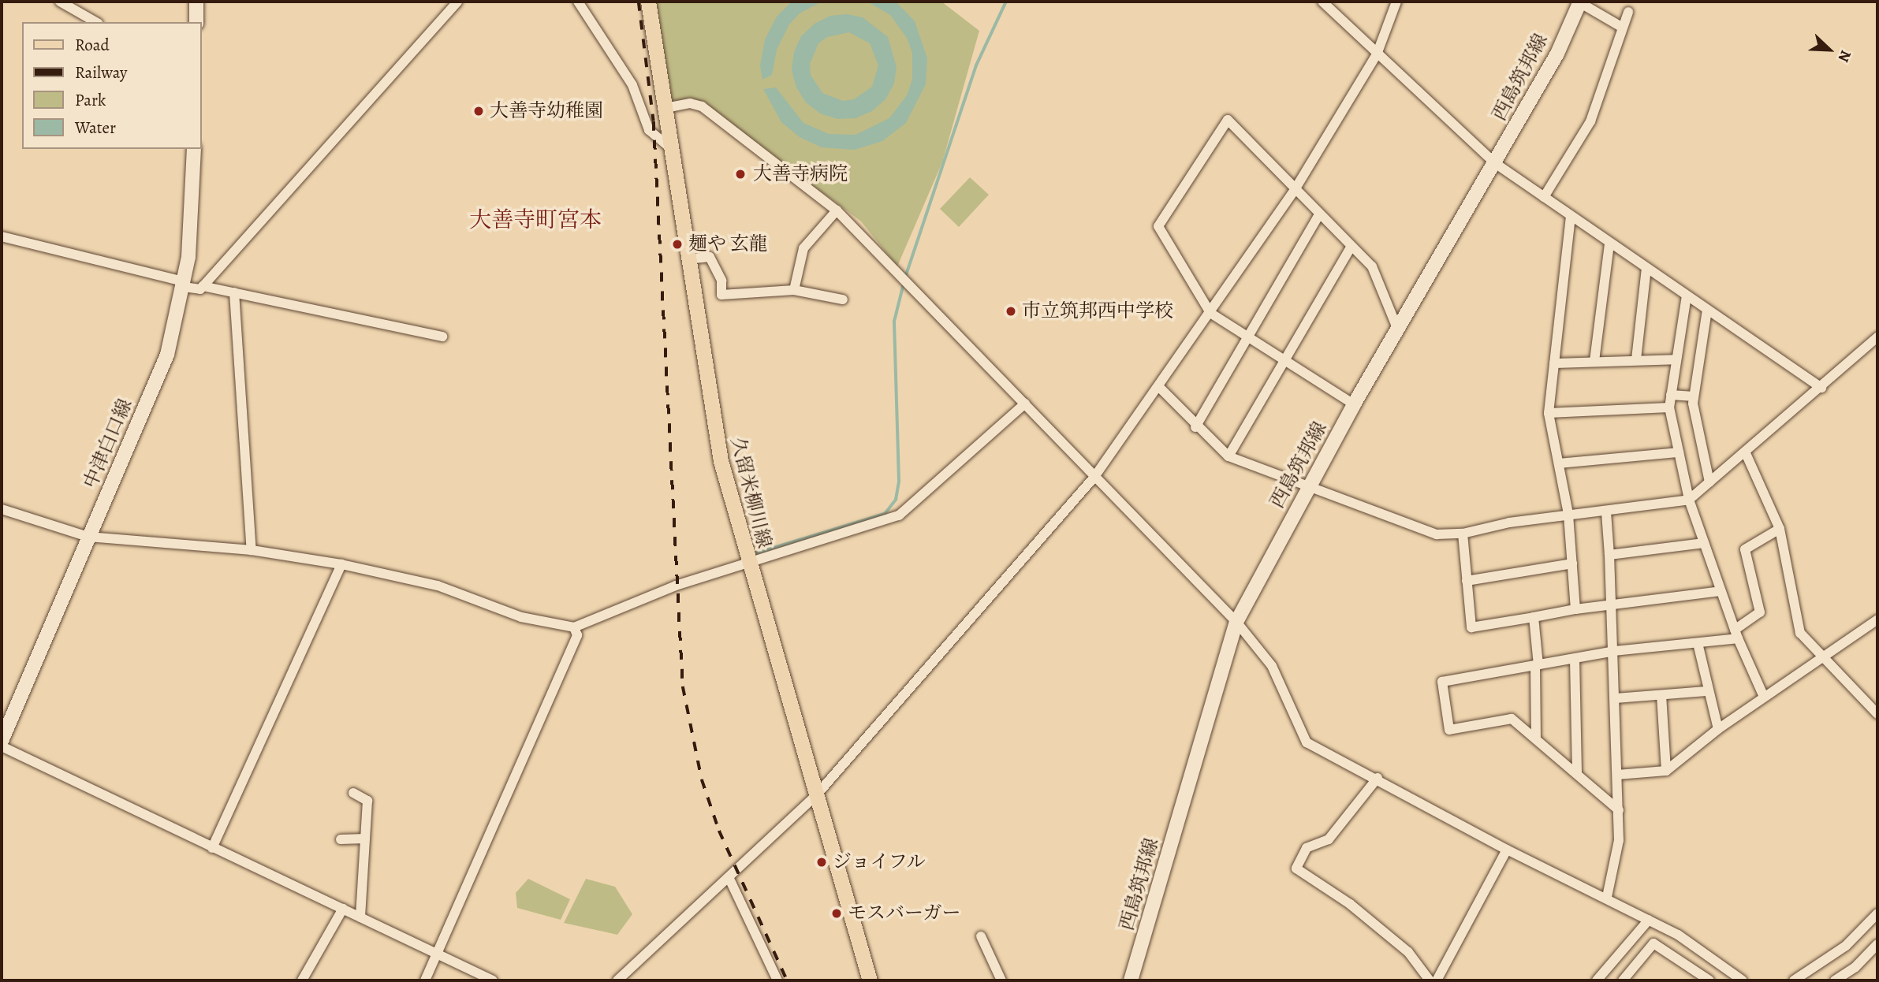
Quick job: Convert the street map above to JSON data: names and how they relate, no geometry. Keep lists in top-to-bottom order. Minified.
{"streets":{"main road":["西島筑邦線","中津白口線","久留米柳川線"]},"districts":["大善寺町宮本"],"places":["大善寺幼稚園","大善寺病院","麺や 玄龍","市立筑邦西中学校","ジョイフル","モスバーガー"],"legend":["Road","Railway","Park","Water"],"north":"bottom right"}
